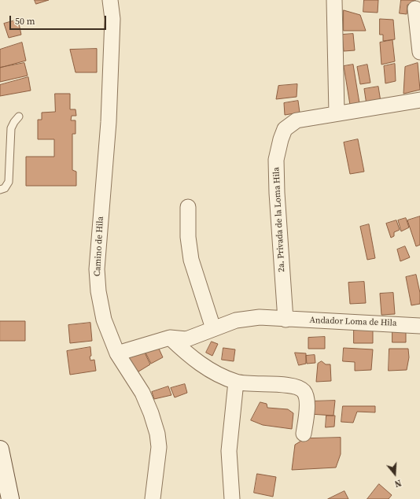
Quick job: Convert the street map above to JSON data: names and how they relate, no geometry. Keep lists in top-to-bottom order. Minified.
{"streets":{"street":["2a. Privada de la Loma Hila","Camino de Hila","Andador Loma de Hila"]},"crossings":[["2a. Privada de la Loma Hila","Andador Loma de Hila"]],"scale_bar":"50 m","north":"bottom"}
